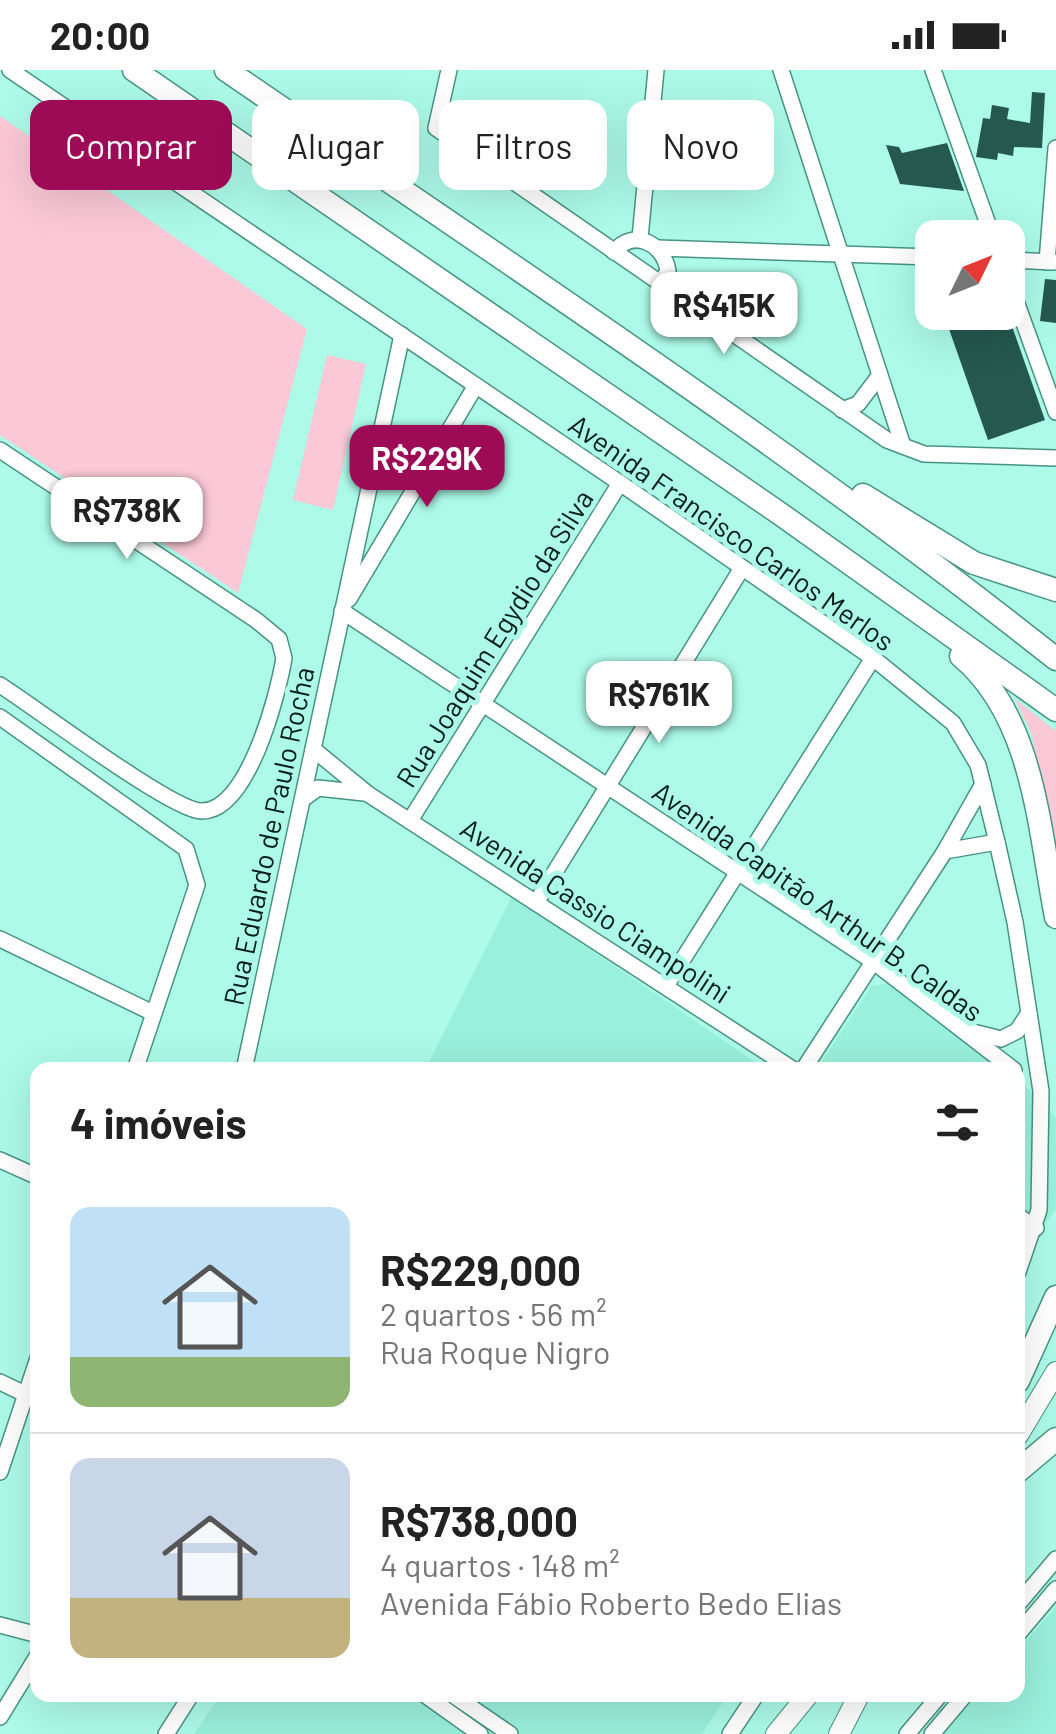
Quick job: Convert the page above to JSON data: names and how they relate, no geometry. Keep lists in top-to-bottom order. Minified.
{"streets":{"street":["Avenida Francisco Carlos Merlos","Rua Joaquim Egydio da Silva","Rua Eduardo de Paulo Rocha","Avenida Capitão Arthur B. Caldas","Avenida Cassio Ciampolini"]},"crossings":[["Avenida Francisco Carlos Merlos","Rua Joaquim Egydio da Silva"],["Avenida Francisco Carlos Merlos","Rua Eduardo de Paulo Rocha"],["Avenida Francisco Carlos Merlos","Avenida Capitão Arthur B. Caldas"],["Rua Joaquim Egydio da Silva","Avenida Capitão Arthur B. Caldas"],["Rua Joaquim Egydio da Silva","Avenida Cassio Ciampolini"],["Rua Eduardo de Paulo Rocha","Avenida Capitão Arthur B. Caldas"],["Rua Eduardo de Paulo Rocha","Avenida Cassio Ciampolini"]],"north":"top right","page":{"status":"20:00","chip":["Comprar","Alugar","Filtros","Novo"],"price":["R$415K","R$229K","R$738K","R$761K"],"heading":"4 imóveis","list":[{"name":"R$229,000","note":"2 quartos · 56 m² · Rua Roque Nigro"},{"name":"R$738,000","note":"4 quartos · 148 m² · Avenida Fábio Roberto Bedo Elias"}]}}
